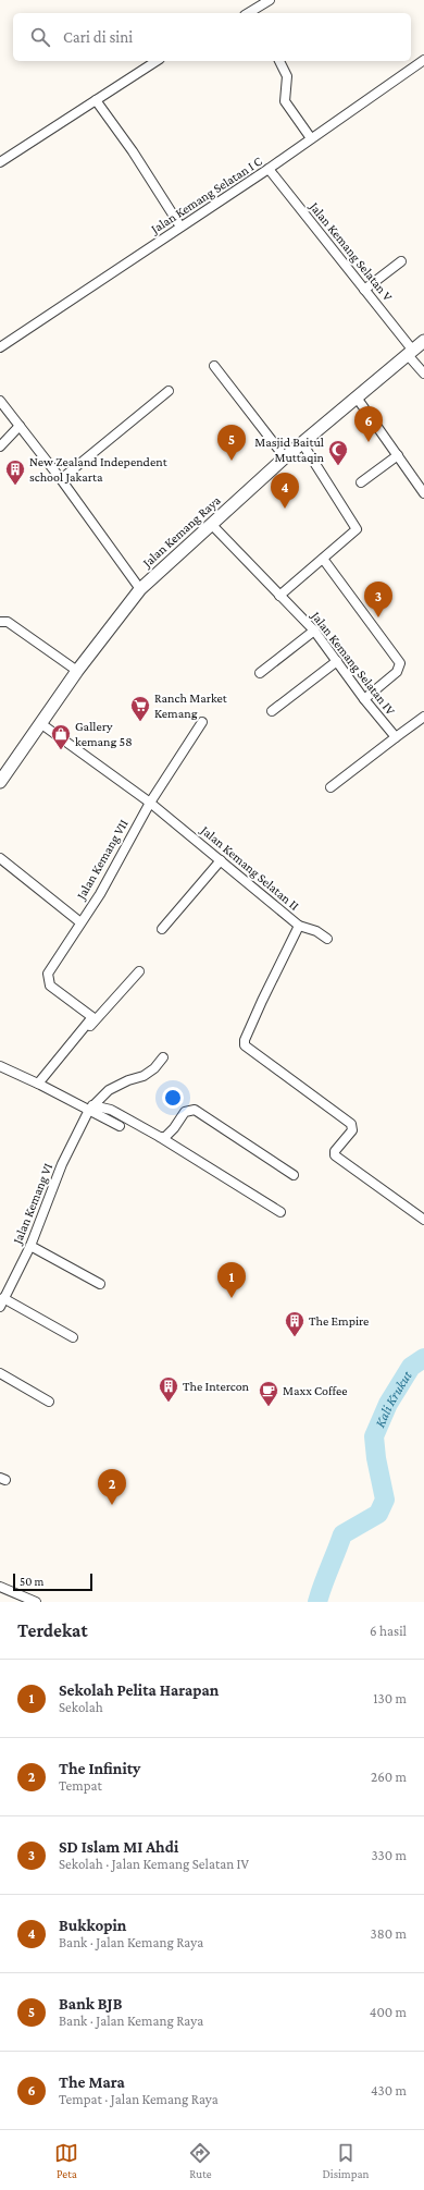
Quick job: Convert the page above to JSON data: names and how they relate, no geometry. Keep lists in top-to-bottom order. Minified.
{"streets":{"street":["Jalan Kemang Selatan I C","Jalan Kemang Selatan V","Jalan Kemang Raya","Jalan Kemang Selatan IV","Jalan Kemang VII","Jalan Kemang Selatan II","Jalan Kemang VI"]},"crossings":[["Jalan Kemang Selatan I C","Jalan Kemang Selatan V"],["Jalan Kemang Selatan V","Jalan Kemang Raya"],["Jalan Kemang Raya","Jalan Kemang Selatan IV"],["Jalan Kemang Raya","Jalan Kemang Selatan II"],["Jalan Kemang VII","Jalan Kemang Selatan II"]],"water":["Kali Krukut"],"places":{"mosque":["Masjid Baitul Muttaqin"],"building":["New Zealand Independent school Jakarta","The Empire","The Intercon"],"supermarket":["Ranch Market Kemang"],"shop":["Gallery kemang 58"],"cafe":["Maxx Coffee"]},"scale_bar":"50 m","page":{"search":"Cari di sini","pins":["6","5","4","3","1","2"],"scale":"50 m","heading":["Terdekat","6 hasil"],"list":[{"mark":"1","name":"Sekolah Pelita Harapan","note":"Sekolah","value":"130 m"},{"mark":"2","name":"The Infinity","note":"Tempat","value":"260 m"},{"mark":"3","name":"SD Islam MI Ahdi","note":"Sekolah · Jalan Kemang Selatan IV","value":"330 m"},{"mark":"4","name":"Bukkopin","note":"Bank · Jalan Kemang Raya","value":"380 m"},{"mark":"5","name":"Bank BJB","note":"Bank · Jalan Kemang Raya","value":"400 m"},{"mark":"6","name":"The Mara","note":"Tempat · Jalan Kemang Raya","value":"430 m"}],"nav":["Peta","Rute","Disimpan"]}}
